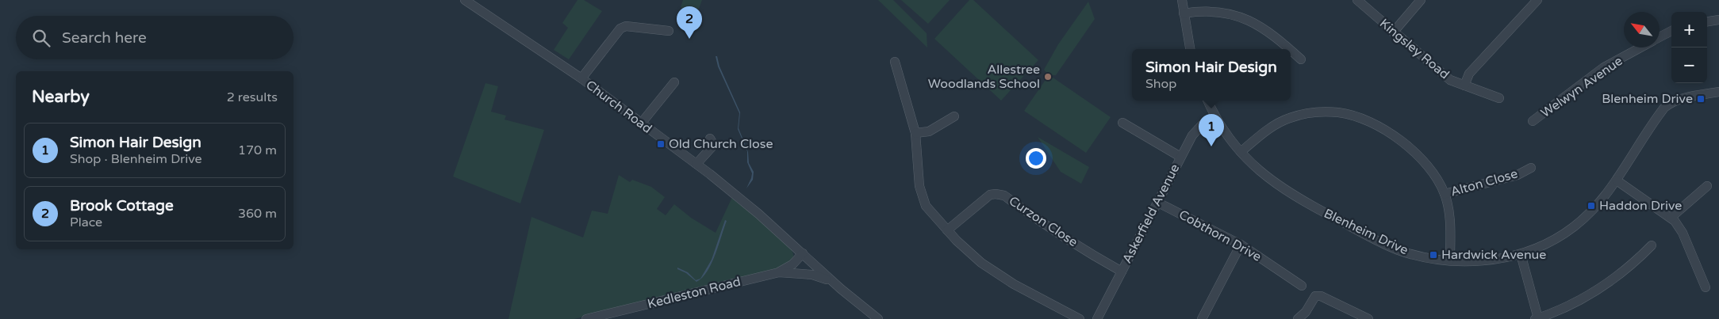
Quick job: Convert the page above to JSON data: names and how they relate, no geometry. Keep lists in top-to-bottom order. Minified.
{"streets":{"street":["Kingsley Road","Welwyn Avenue","Church Road","Alton Close","Askerfield Avenue","Curzon Close","Blenheim Drive","Cobthorn Drive","Kedleston Road"]},"crossings":[["Church Road","Kedleston Road"],["Askerfield Avenue","Curzon Close"],["Askerfield Avenue","Blenheim Drive"],["Askerfield Avenue","Cobthorn Drive"]],"places":{"other":["Allestree Woodlands School"],"transit":["Blenheim Drive","Old Church Close","Haddon Drive","Hardwick Avenue"]},"north":"top left","page":{"pins":["2","1"],"map_buttons":["+","−"],"search":"Search here","popup":["Simon Hair Design","Shop"],"heading":["Nearby","2 results"],"list":[{"mark":"1","name":"Simon Hair Design","note":"Shop · Blenheim Drive","value":"170 m"},{"mark":"2","name":"Brook Cottage","note":"Place","value":"360 m"}]}}
